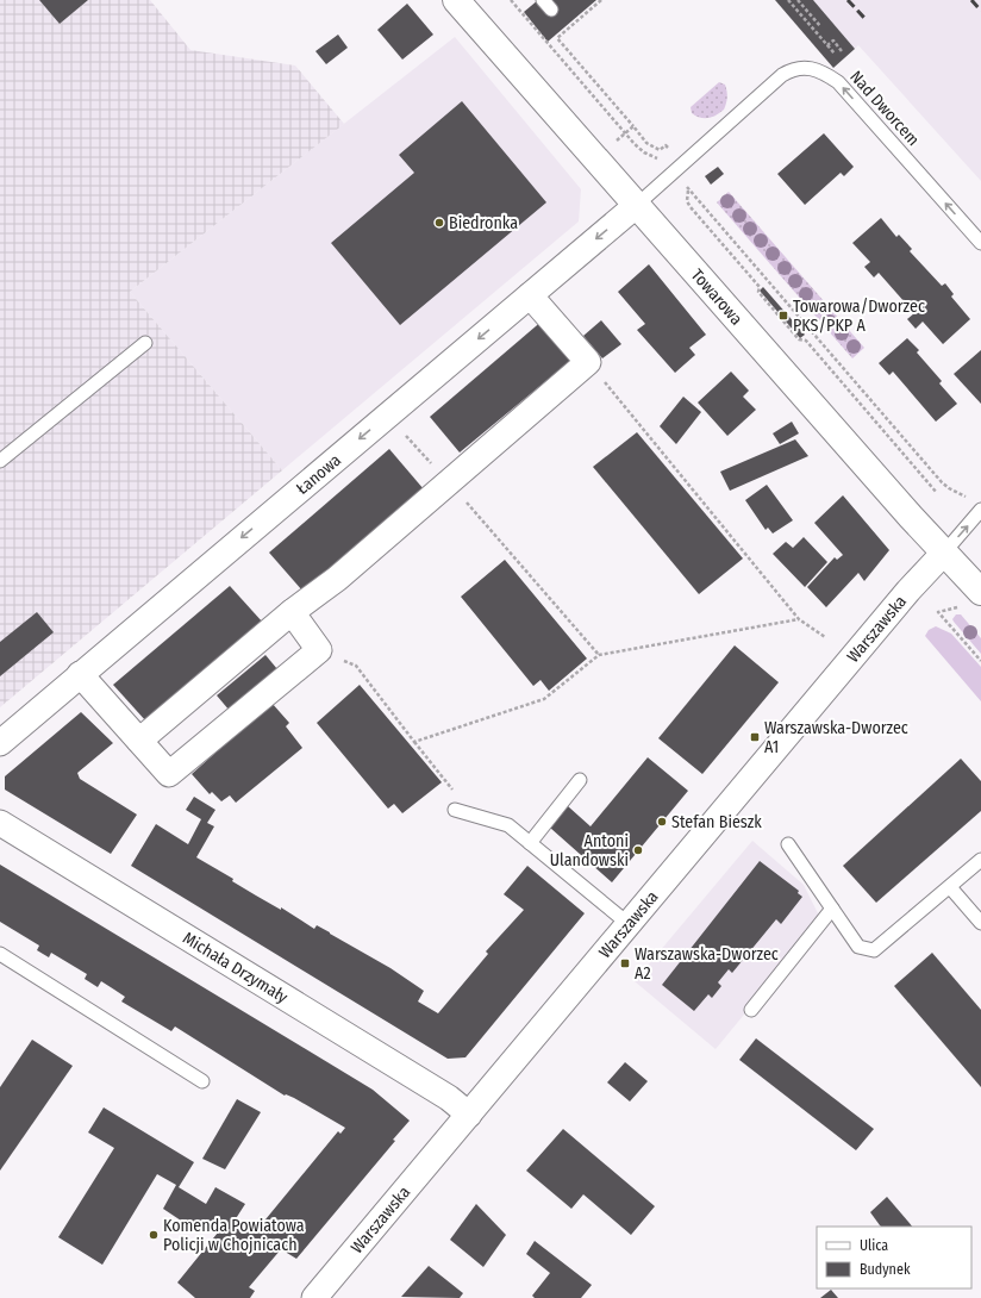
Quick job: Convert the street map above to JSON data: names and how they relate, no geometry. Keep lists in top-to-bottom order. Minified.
{"streets":{"street":["Towarowa","Łanowa","Warszawska","Michała Drzymały"],"lane":["Nad Dworcem"]},"crossings":[["Nad Dworcem","Towarowa"],["Nad Dworcem","Łanowa"],["Towarowa","Łanowa"],["Towarowa","Warszawska"],["Warszawska","Michała Drzymały"]],"places":{"other":["Biedronka","Stefan Bieszk","Antoni Ulandowski","Komenda Powiatowa Policji w Chojnicach"],"transit":["Towarowa/Dworzec PKS/PKP A","Warszawska-Dworzec A1","Warszawska-Dworzec A2"]},"legend":["Ulica","Budynek"]}
